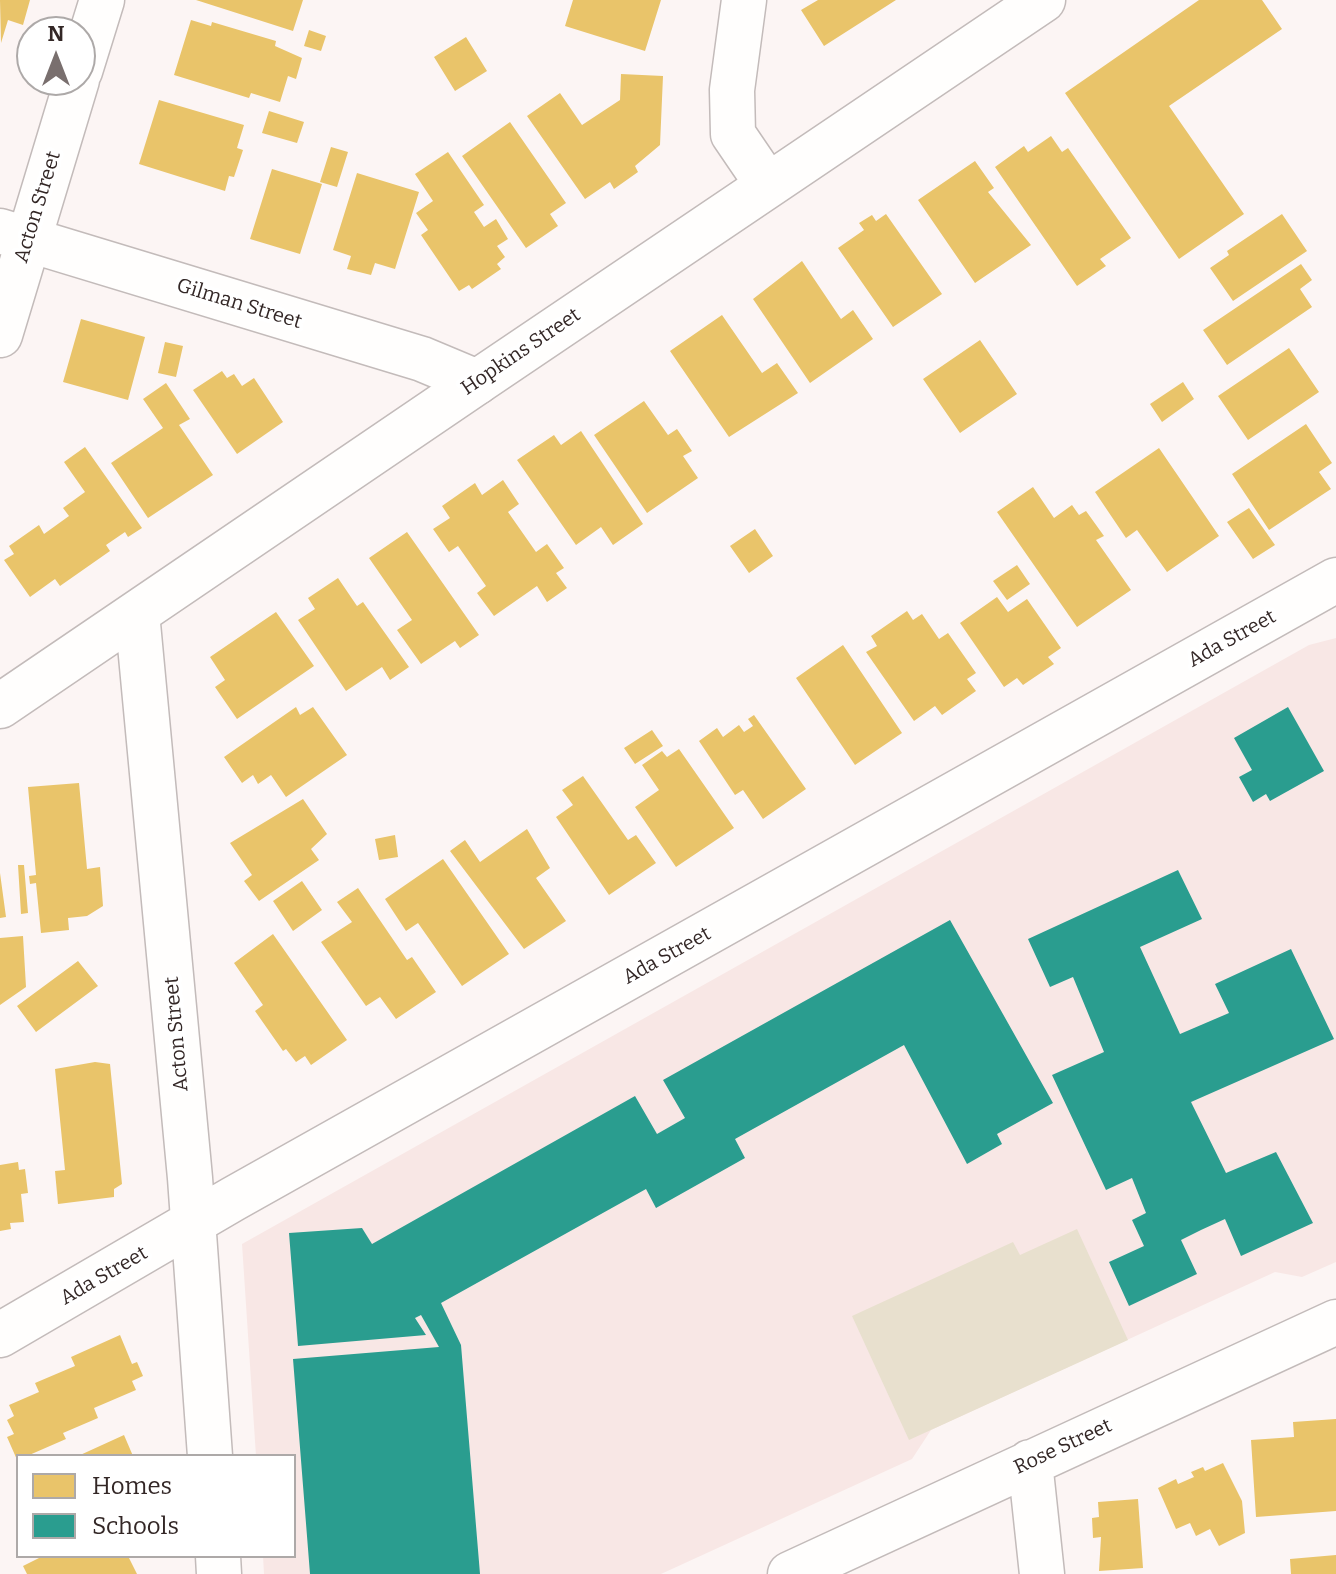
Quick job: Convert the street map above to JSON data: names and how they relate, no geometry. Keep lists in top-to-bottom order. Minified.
{"streets":{"street":["Acton Street","Gilman Street","Hopkins Street","Ada Street","Rose Street"]},"crossings":[["Acton Street","Gilman Street"],["Acton Street","Hopkins Street"],["Acton Street","Ada Street"],["Gilman Street","Hopkins Street"]],"legend":["Homes","Schools"],"north":"top"}
